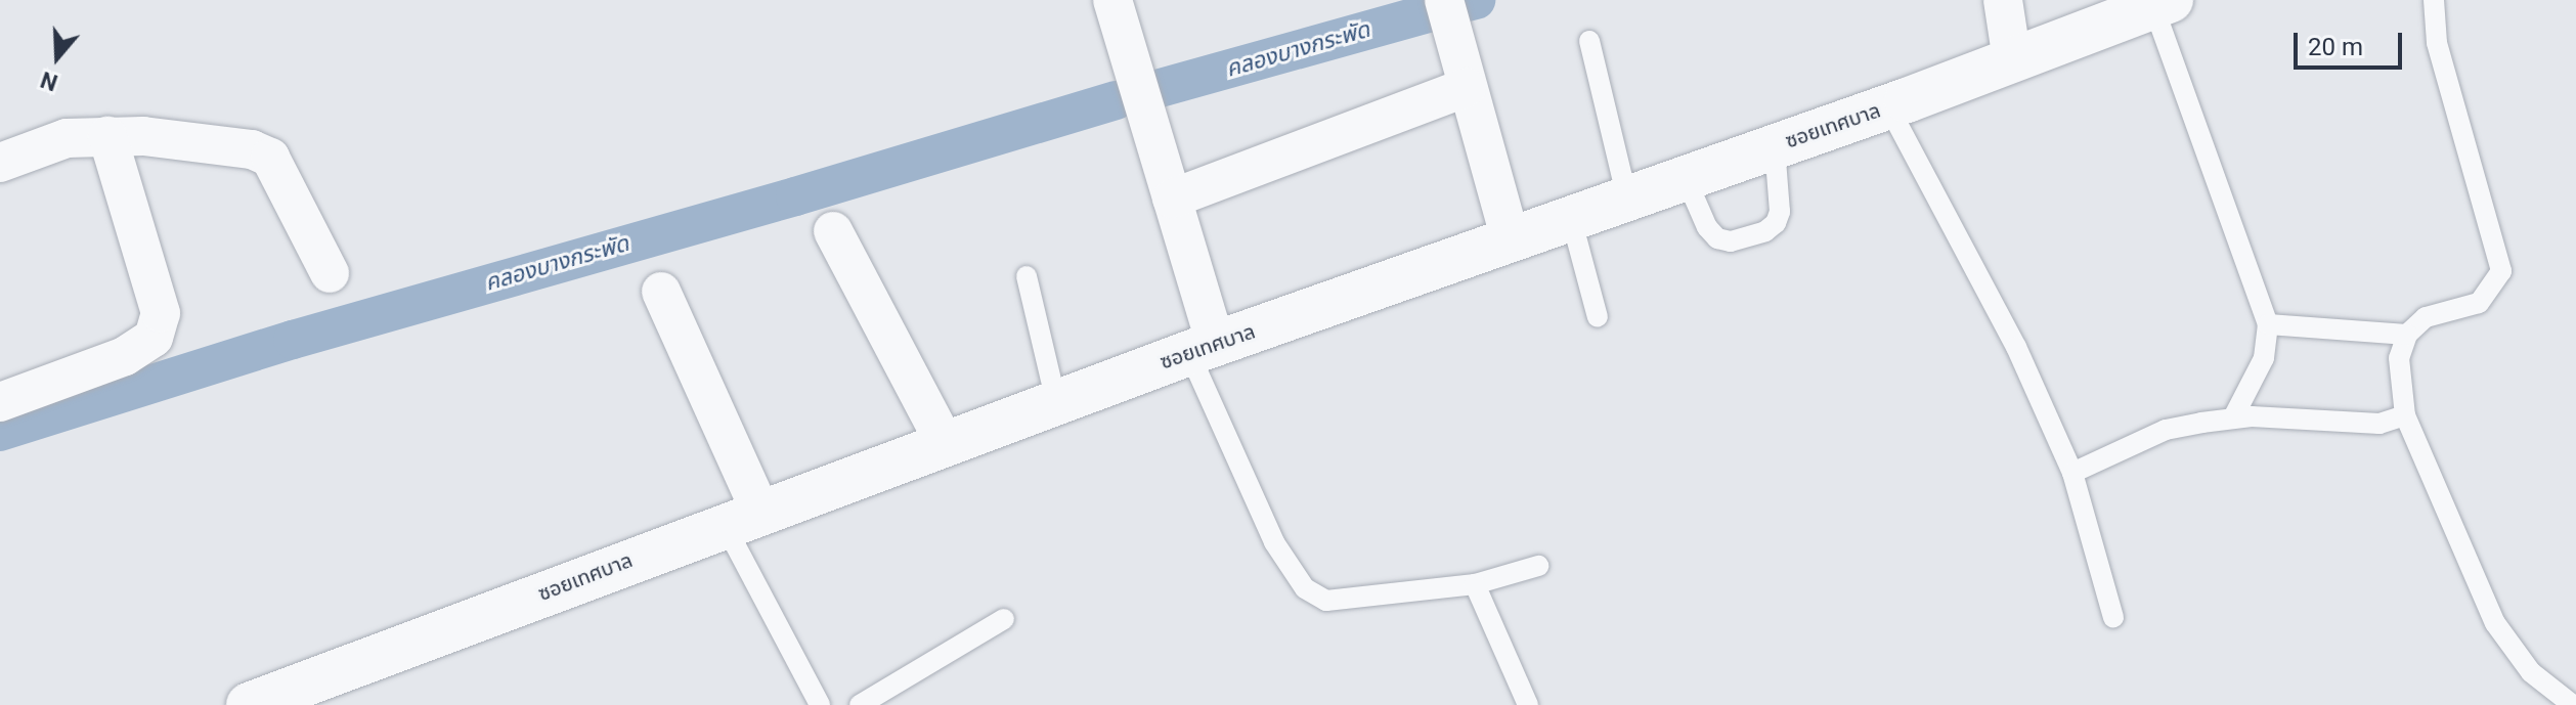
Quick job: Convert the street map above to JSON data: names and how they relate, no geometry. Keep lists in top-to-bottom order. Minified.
{"streets":{"street":["ซอยเทศบาล"]},"water":["คลองบางกระพัด"],"scale_bar":"20 m","north":"bottom"}
